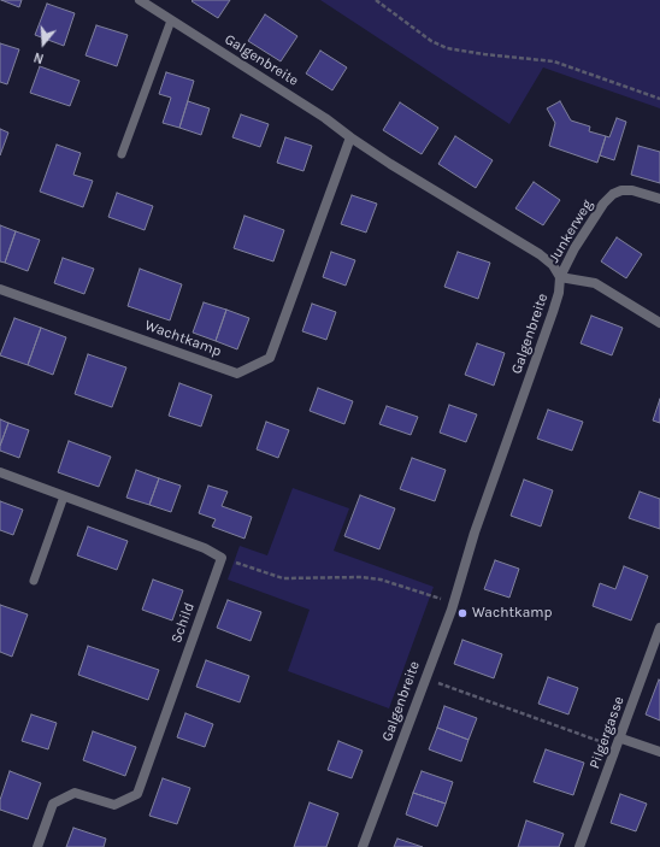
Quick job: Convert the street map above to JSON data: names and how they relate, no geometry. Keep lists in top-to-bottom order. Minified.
{"streets":{"street":["Galgenbreite","Junkerweg","Wachtkamp","Schild","Pilgergasse"]},"crossings":[["Galgenbreite","Junkerweg"],["Galgenbreite","Wachtkamp"]],"places":["Wachtkamp"],"north":"bottom"}
